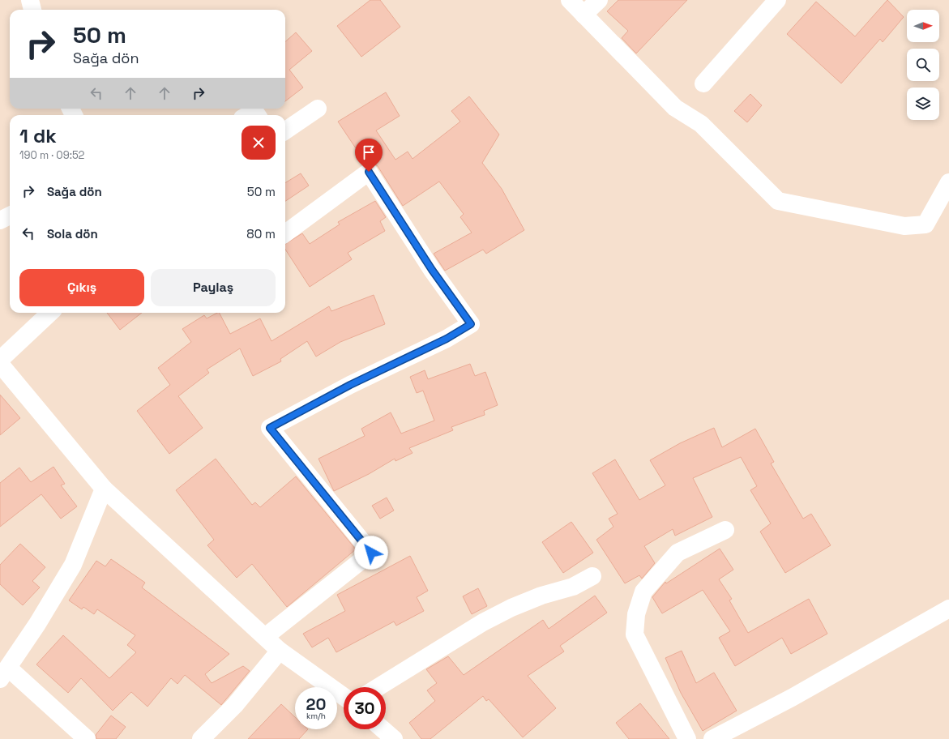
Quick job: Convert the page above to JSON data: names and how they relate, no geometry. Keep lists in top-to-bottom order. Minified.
{"north":"right","page":{"turn":["50 m","Sağa dön"],"heading":["1 dk","190 m · 09:52"],"list":[{"name":"Sağa dön","value":"50 m"},{"name":"Sola dön","value":"80 m"}],"buttons":["Çıkış","Paylaş"],"speed":"20 km/h","limit":"30"}}
